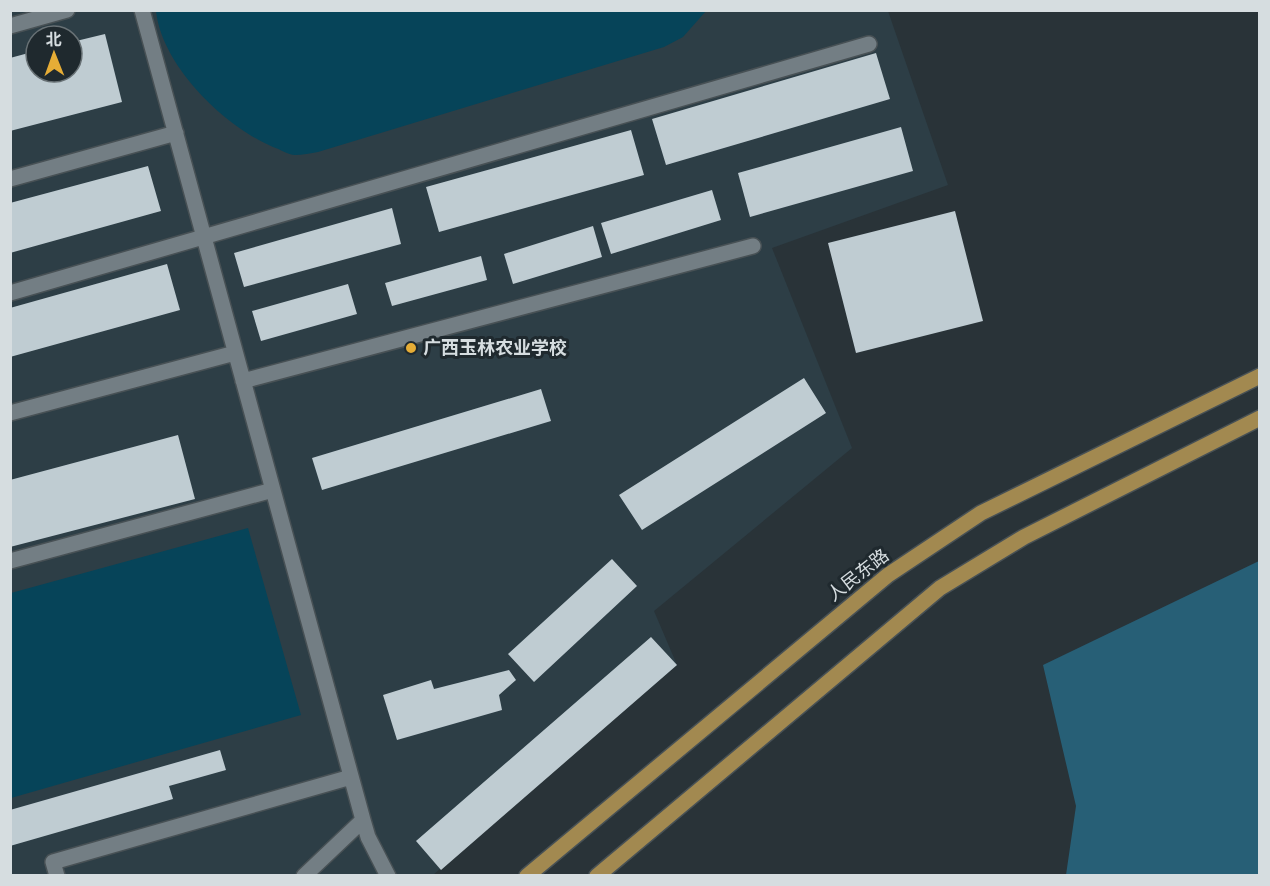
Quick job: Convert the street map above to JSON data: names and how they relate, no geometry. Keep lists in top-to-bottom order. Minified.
{"streets":{"main road":["人民东路"]},"places":["广西玉林农业学校"],"north":"top"}
